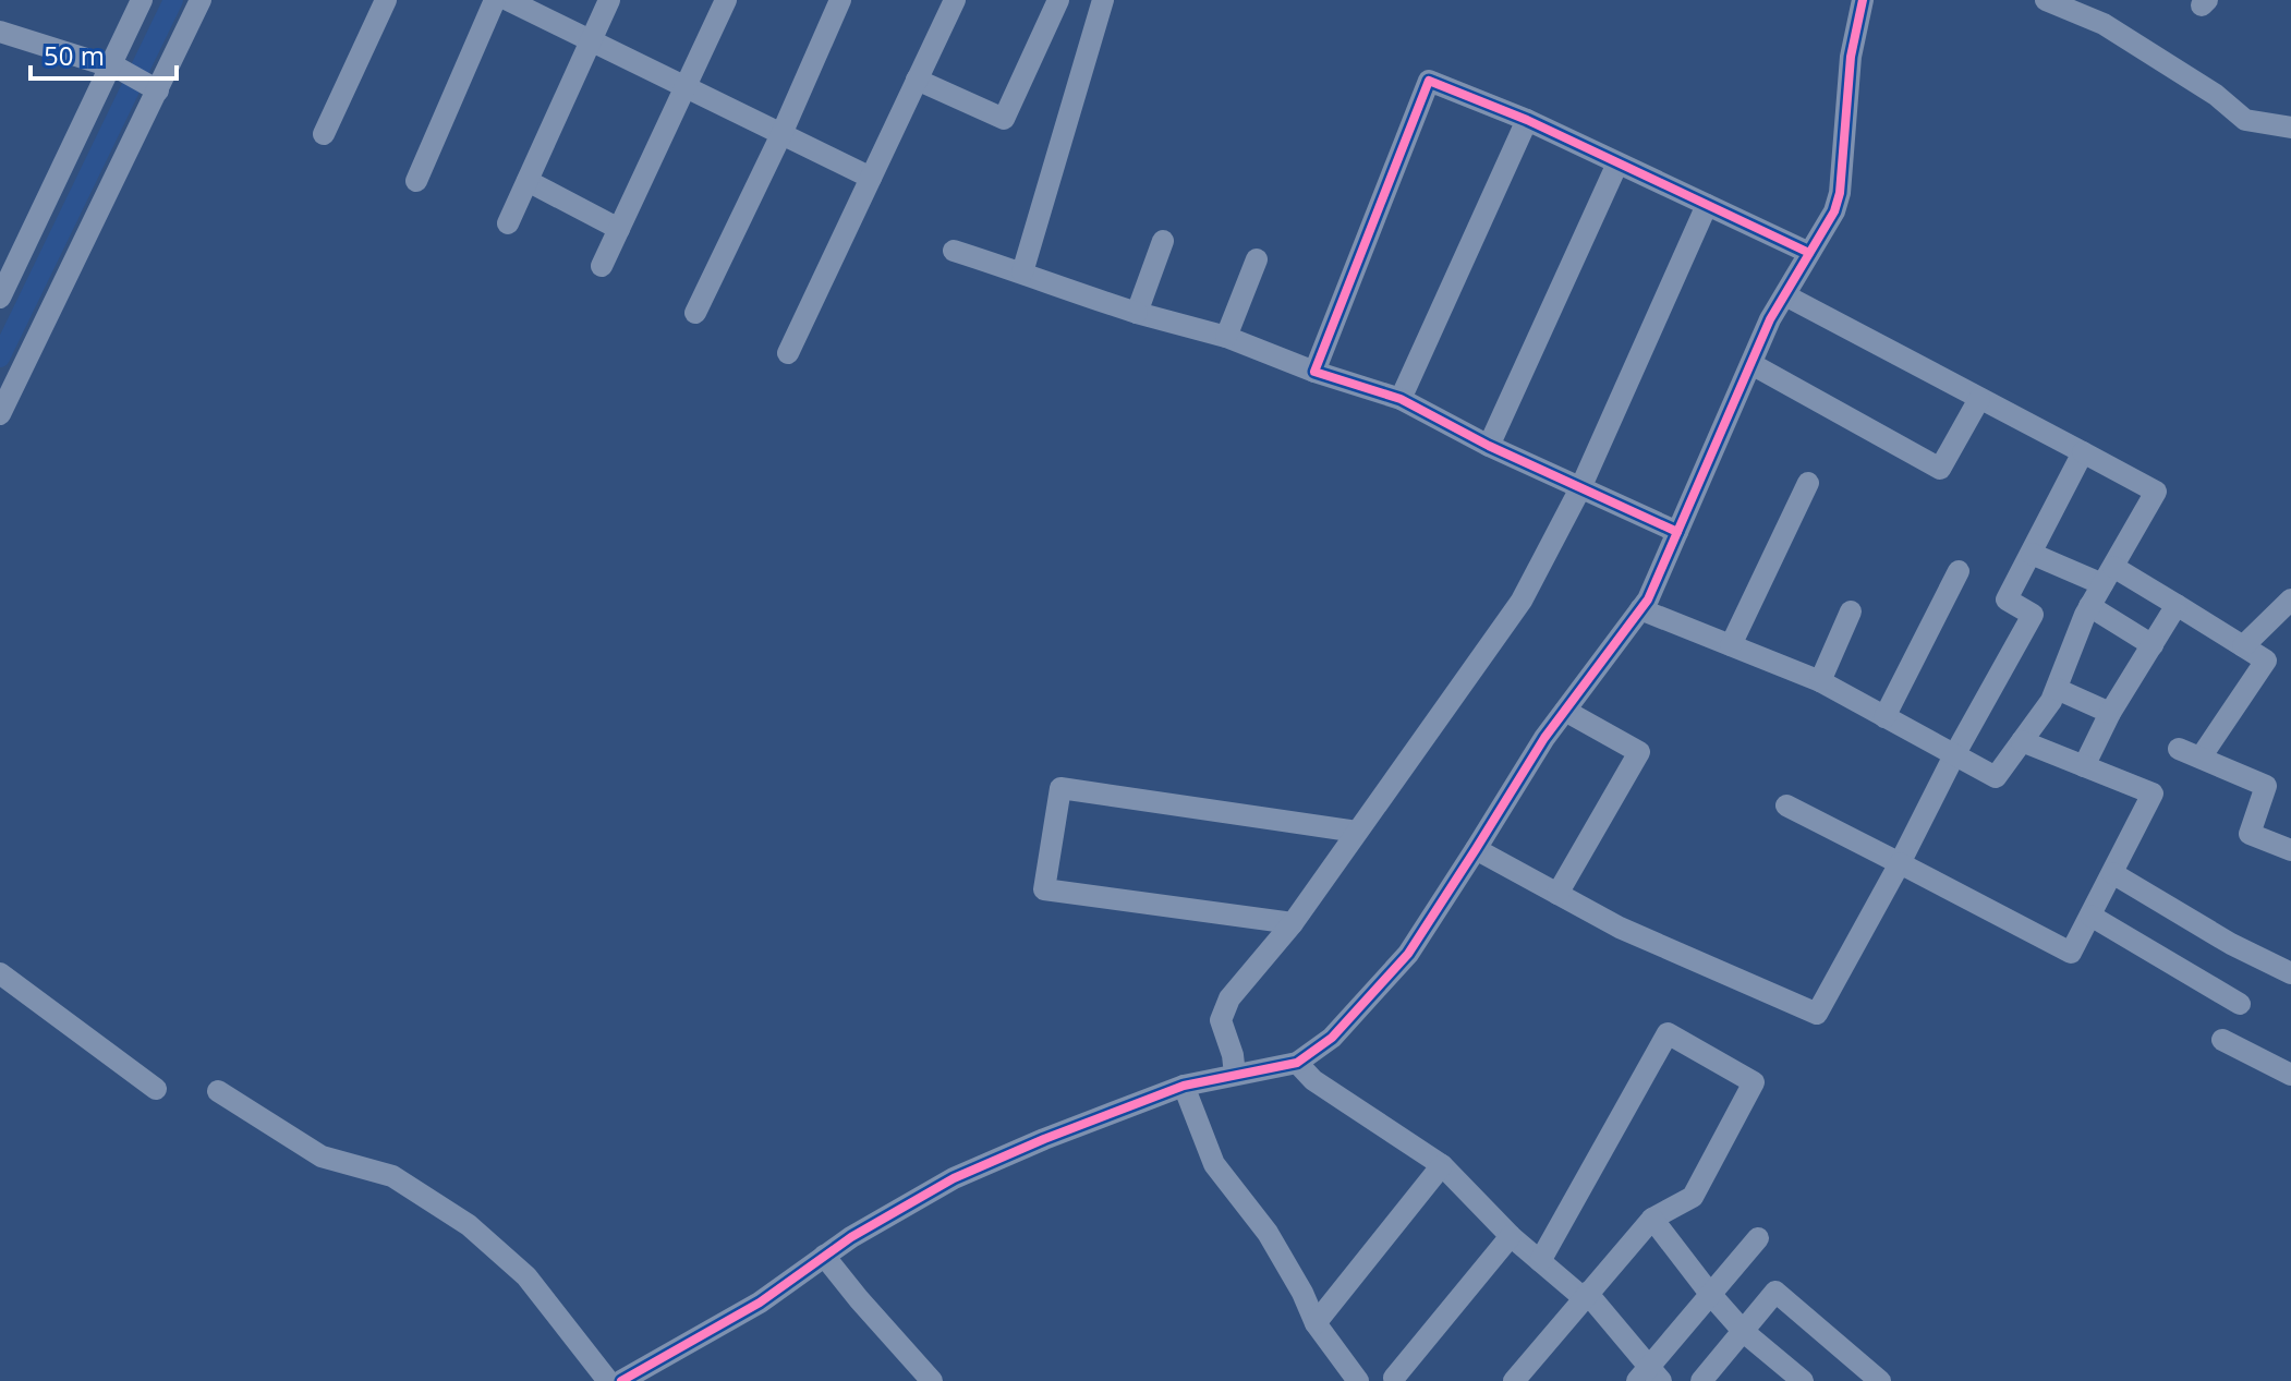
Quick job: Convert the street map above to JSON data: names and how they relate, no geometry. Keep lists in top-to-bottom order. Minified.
{"scale_bar":"50 m"}
